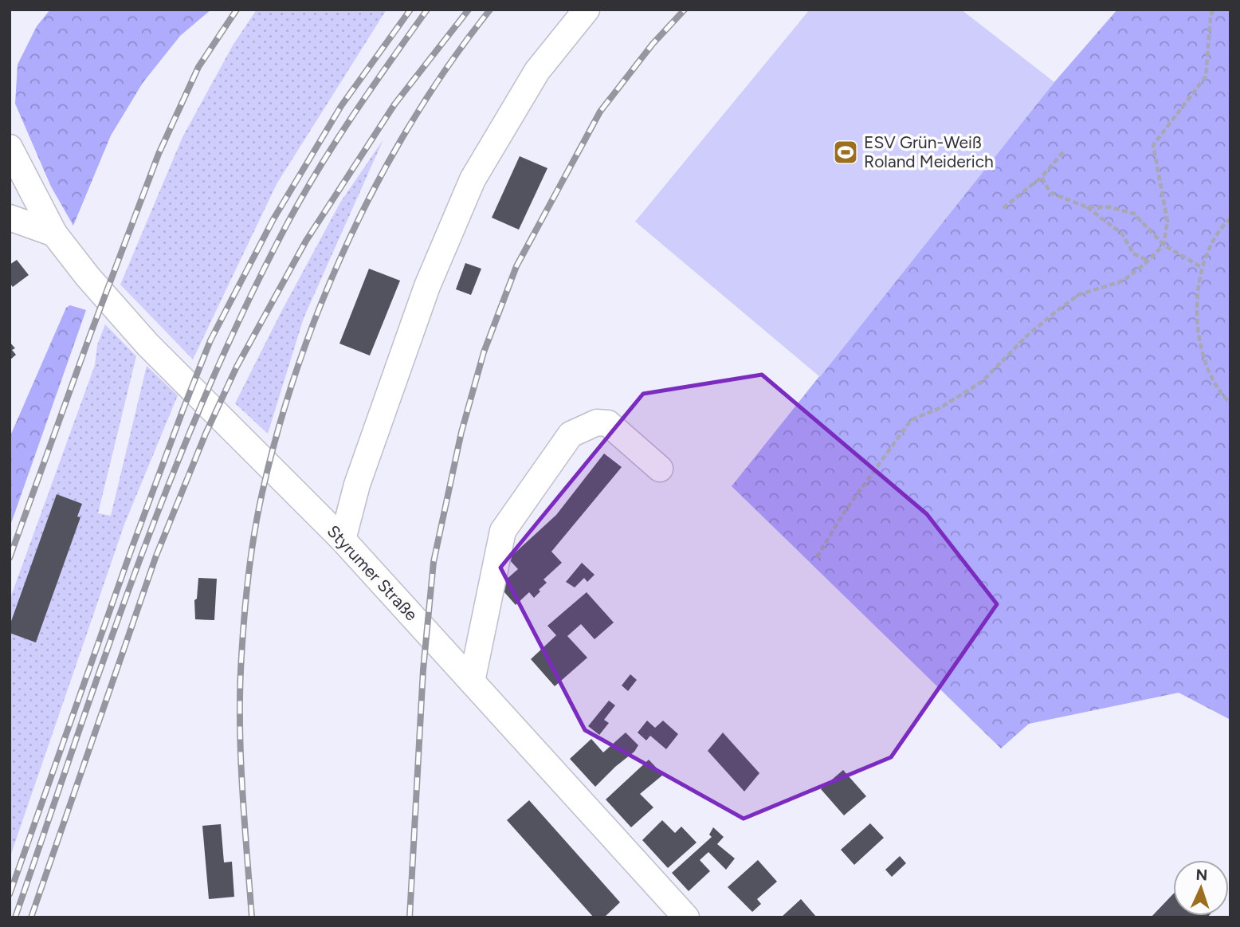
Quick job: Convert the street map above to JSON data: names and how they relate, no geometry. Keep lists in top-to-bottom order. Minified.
{"streets":{"street":["Styrumer Straße"]},"places":{"sports":["ESV Grün-Weiß Roland Meiderich"]},"north":"top"}
